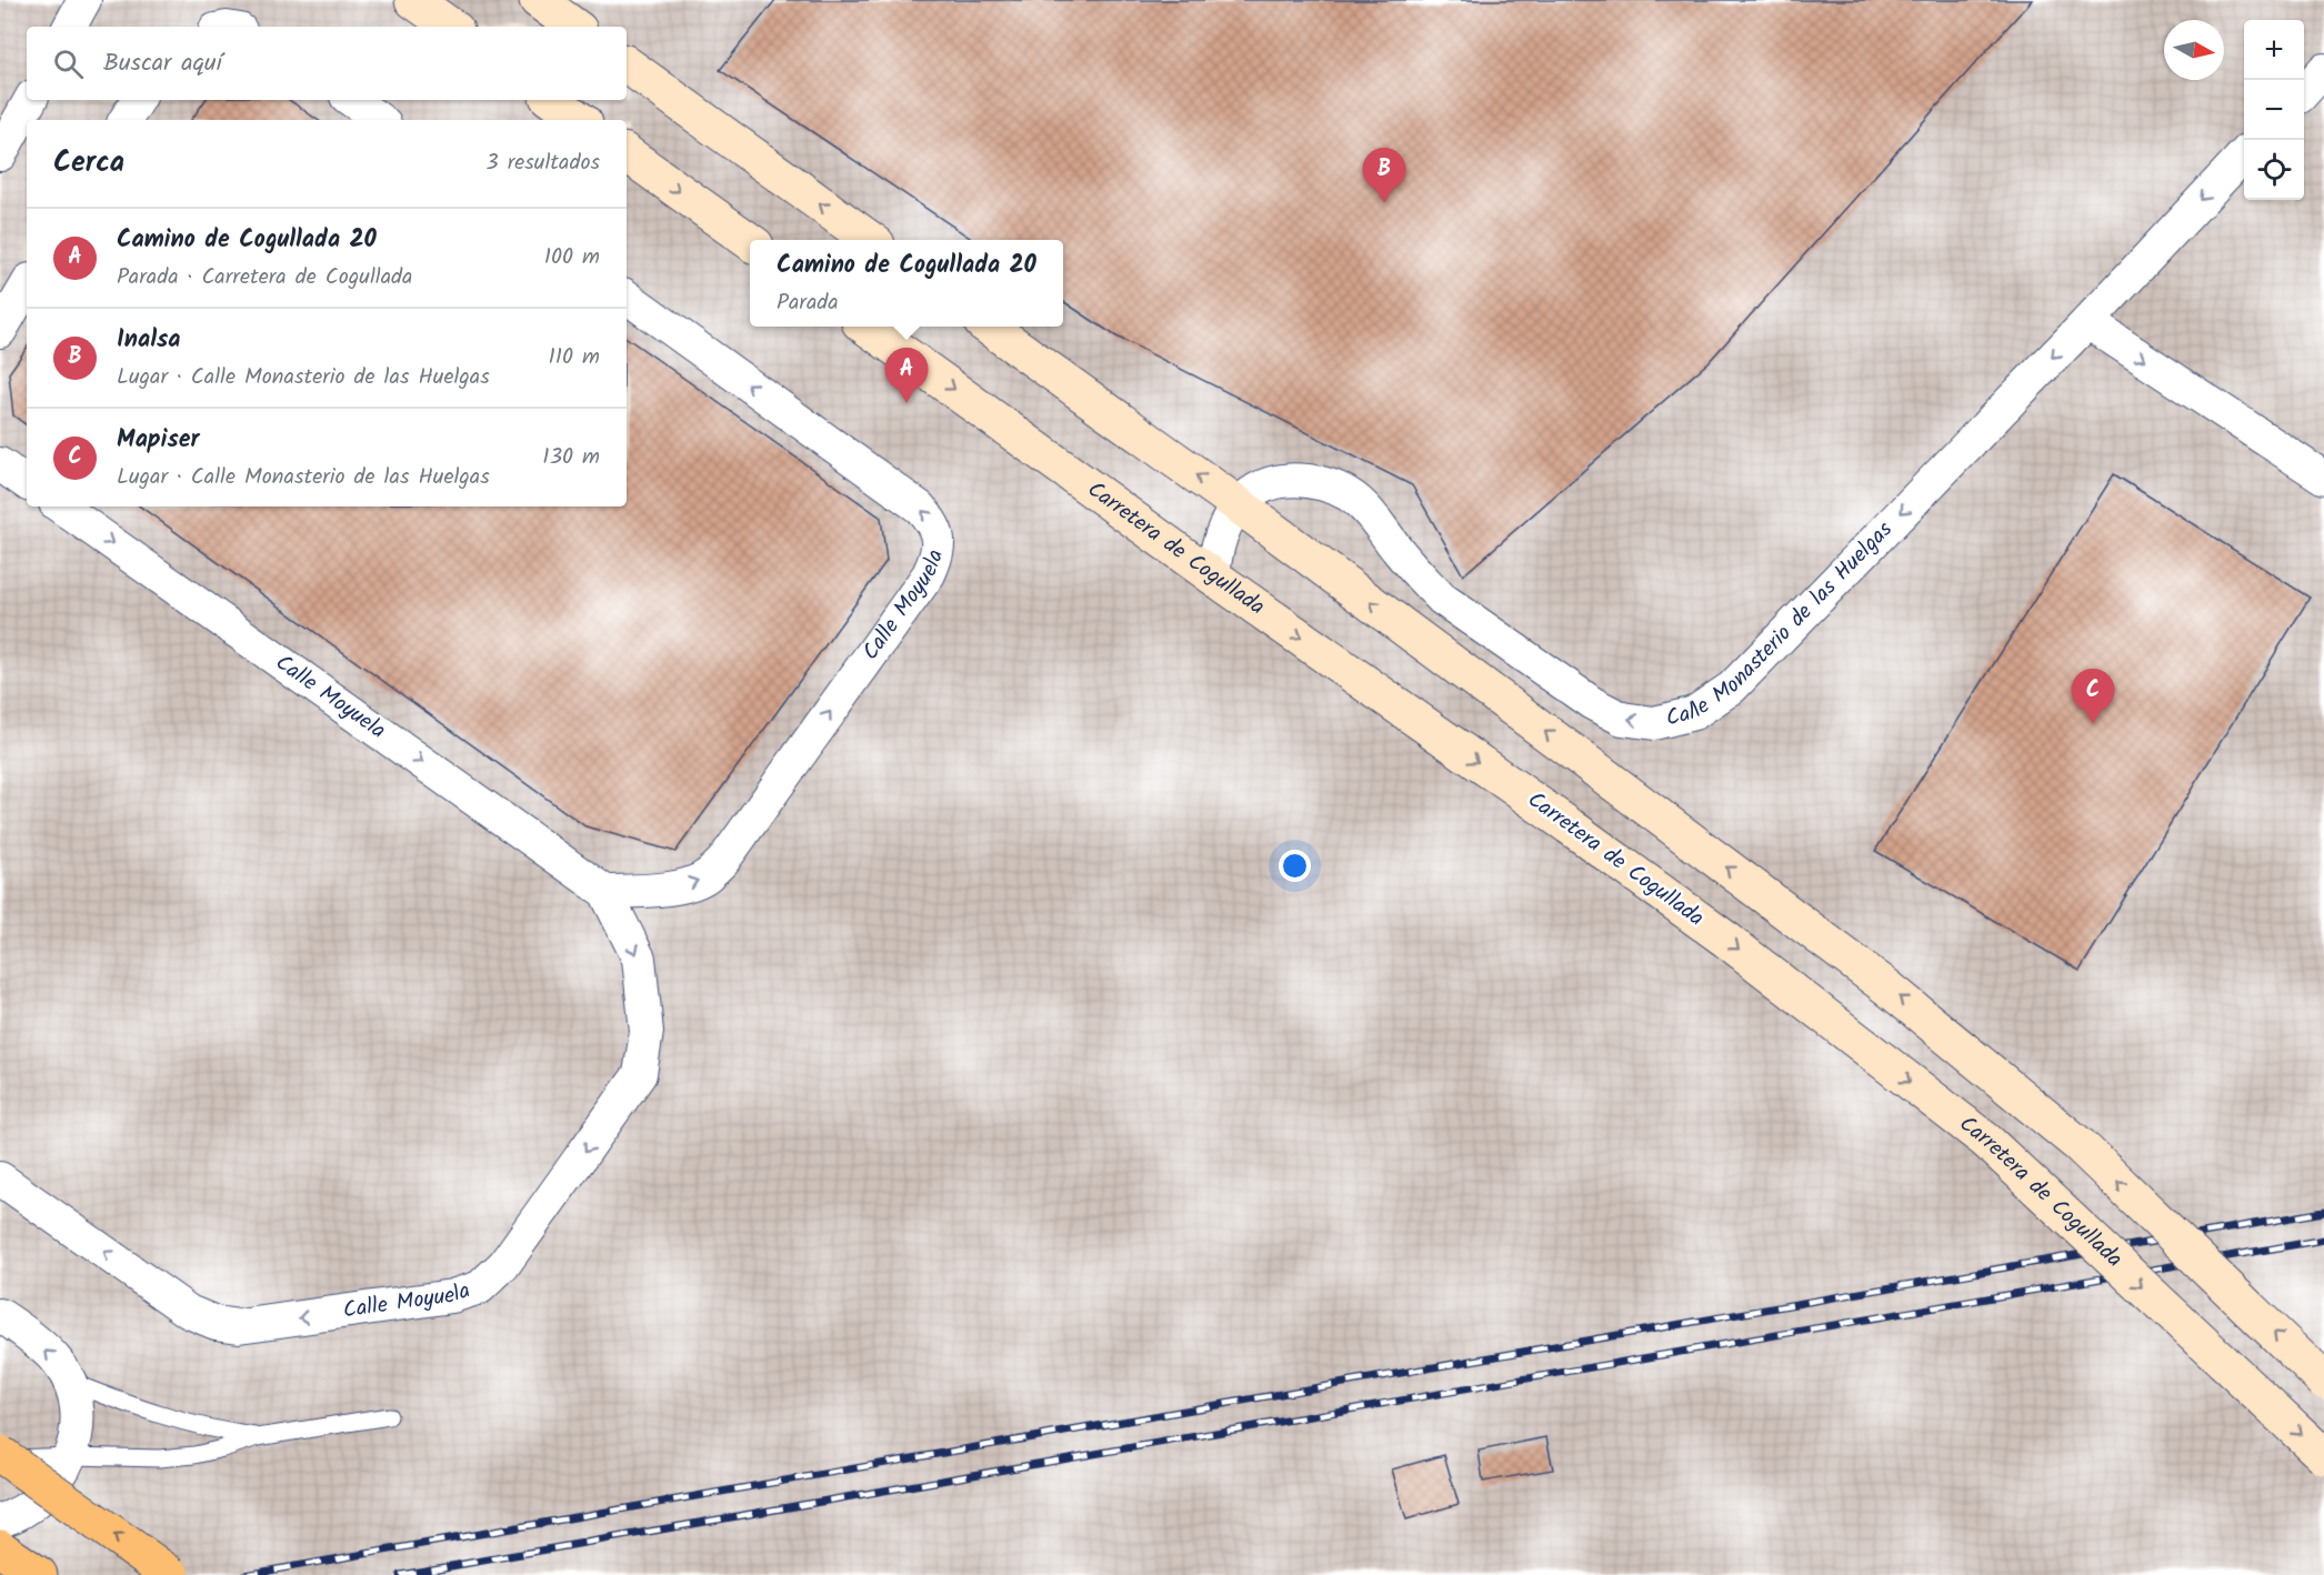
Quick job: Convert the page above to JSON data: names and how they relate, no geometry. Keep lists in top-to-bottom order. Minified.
{"streets":{"street":["Carretera de Cogullada","Calle Moyuela","Calle Monasterio de las Huelgas"]},"north":"right","page":{"map_buttons":["+","−"],"search":"Buscar aquí","heading":["Cerca","3 resultados"],"pins":["B","A","C"],"list":[{"mark":"A","name":"Camino de Cogullada 20","note":"Parada · Carretera de Cogullada","value":"100 m"},{"mark":"B","name":"Inalsa","note":"Lugar · Calle Monasterio de las Huelgas","value":"110 m"},{"mark":"C","name":"Mapiser","note":"Lugar · Calle Monasterio de las Huelgas","value":"130 m"}],"popup":["Camino de Cogullada 20","Parada"]}}
